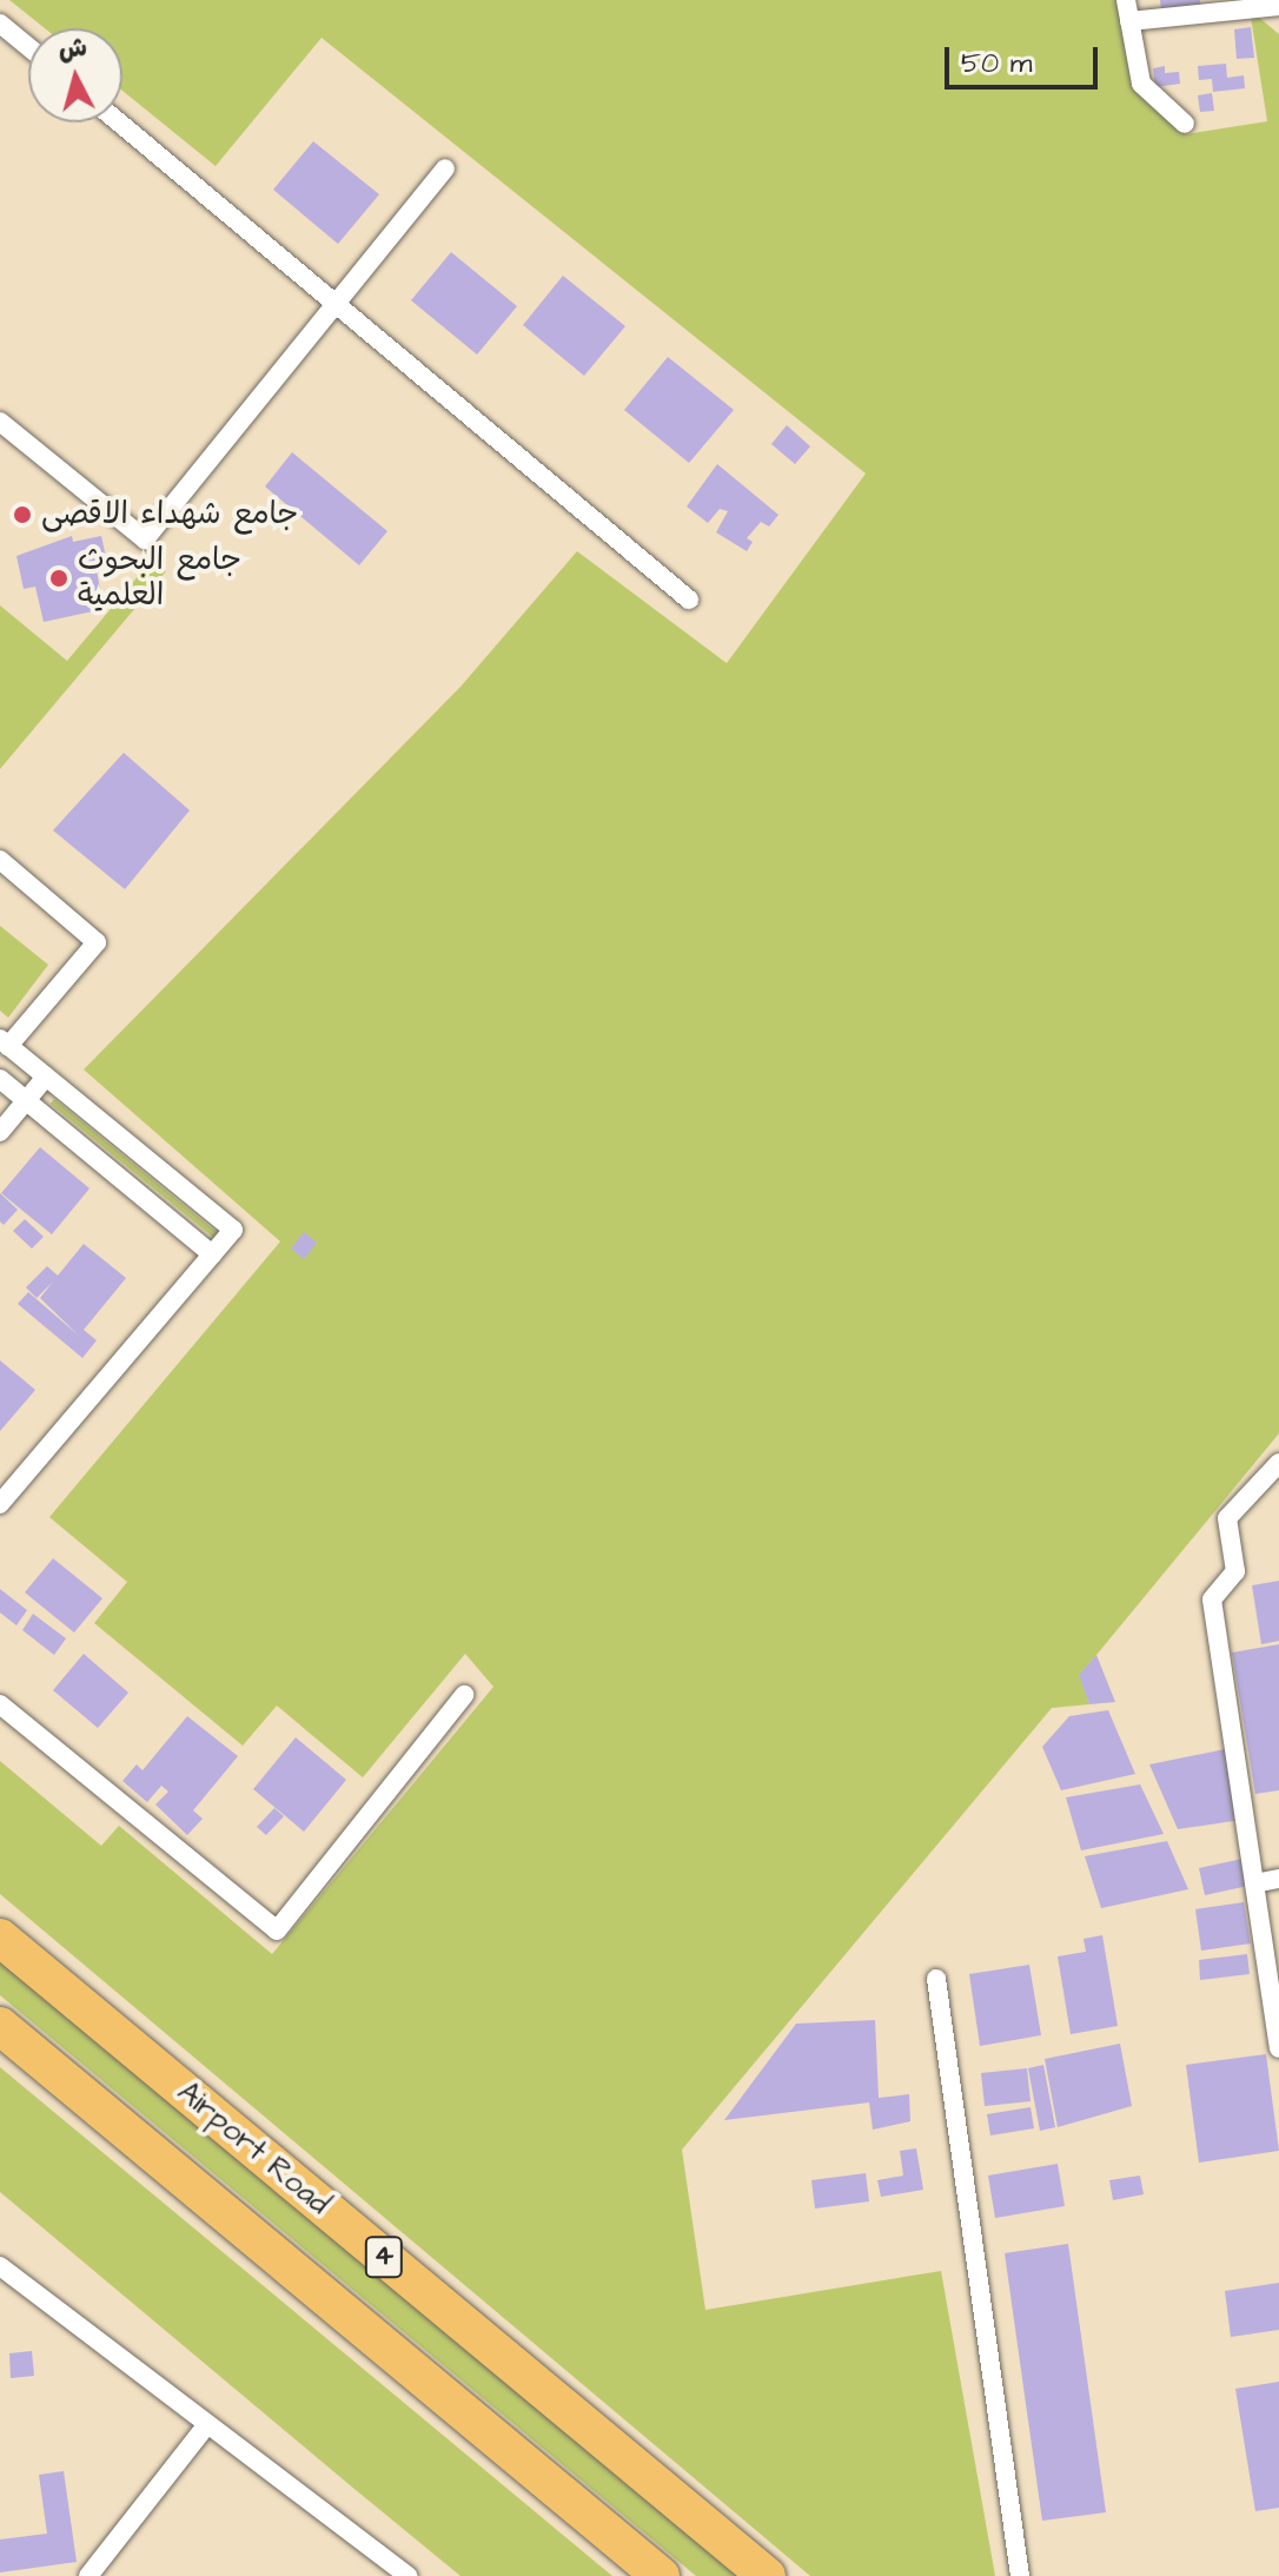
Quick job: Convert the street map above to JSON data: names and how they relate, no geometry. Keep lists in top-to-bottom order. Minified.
{"streets":{"highway":["Airport Road","4"]},"places":["جامع شهداء الاقصى","جامع البحوث العلمية"],"scale_bar":"50 m","north":"top"}
